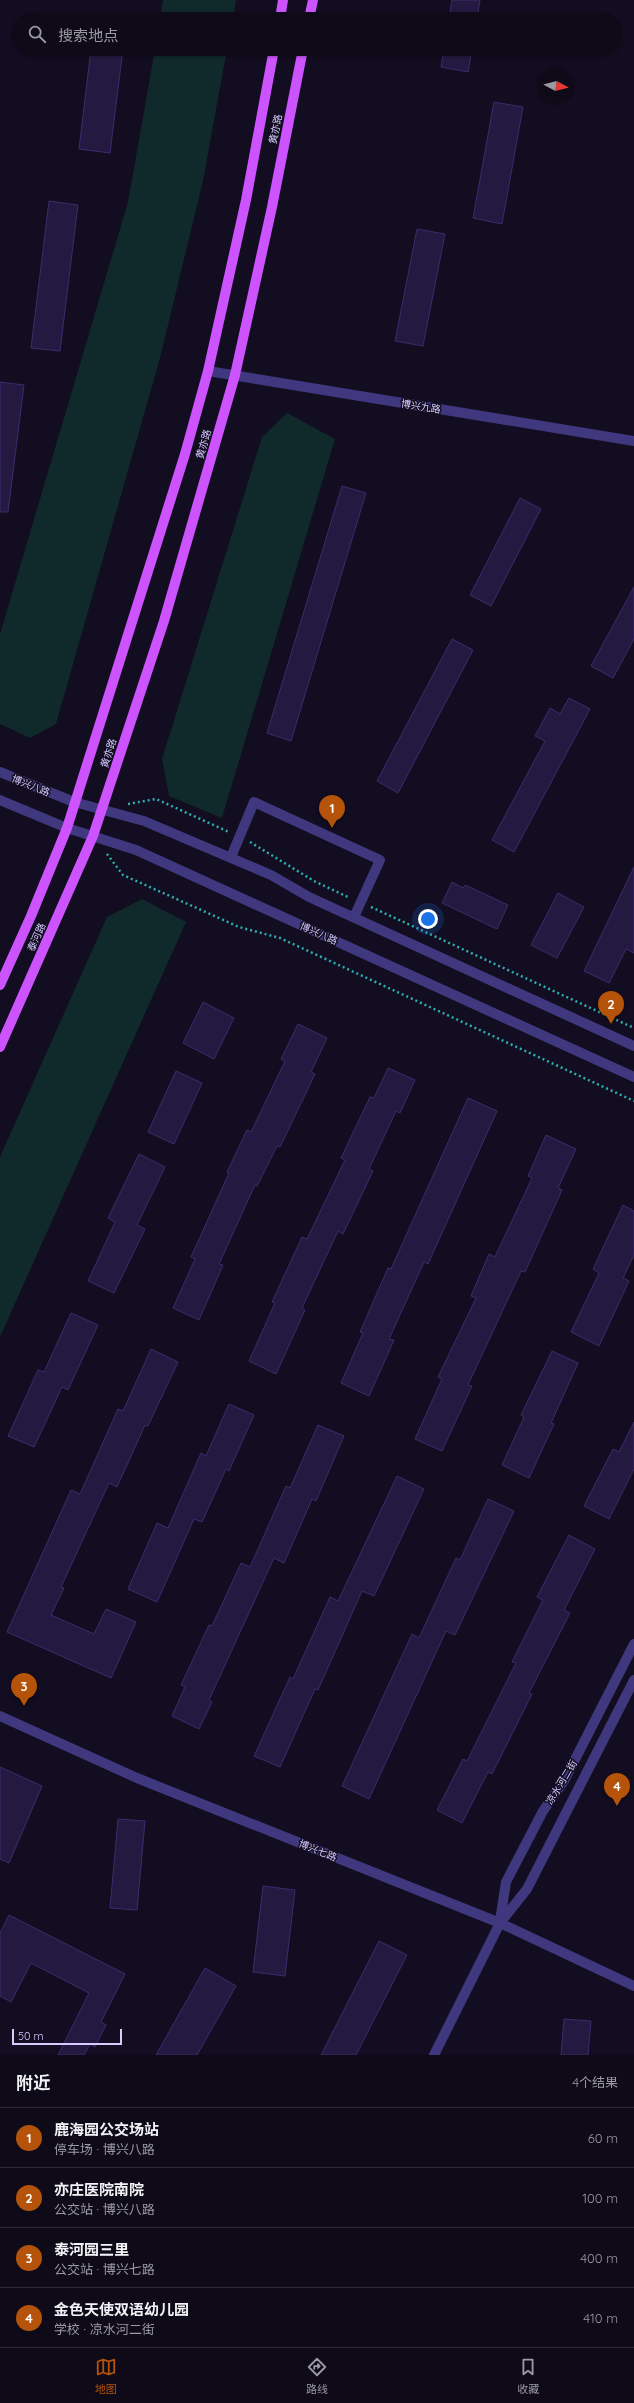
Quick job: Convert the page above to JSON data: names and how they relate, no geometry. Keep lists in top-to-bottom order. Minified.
{"streets":{"main road":["黄亦路","泰河路"],"street":["博兴九路","博兴八路","凉水河二街","博兴七路"]},"crossings":[["黄亦路","博兴九路"],["黄亦路","博兴八路"],["黄亦路","泰河路"],["博兴八路","泰河路"],["凉水河二街","博兴七路"]],"scale_bar":"50 m","north":"right","page":{"search":"搜索地点","pins":["1","2","3","4"],"scale":"50 m","heading":["附近","4个结果"],"list":[{"mark":"1","name":"鹿海园公交场站","note":"停车场 · 博兴八路","value":"60 m"},{"mark":"2","name":"亦庄医院南院","note":"公交站 · 博兴八路","value":"100 m"},{"mark":"3","name":"泰河园三里","note":"公交站 · 博兴七路","value":"400 m"},{"mark":"4","name":"金色天使双语幼儿园","note":"学校 · 凉水河二街","value":"410 m"}],"nav":["地图","路线","收藏"]}}
